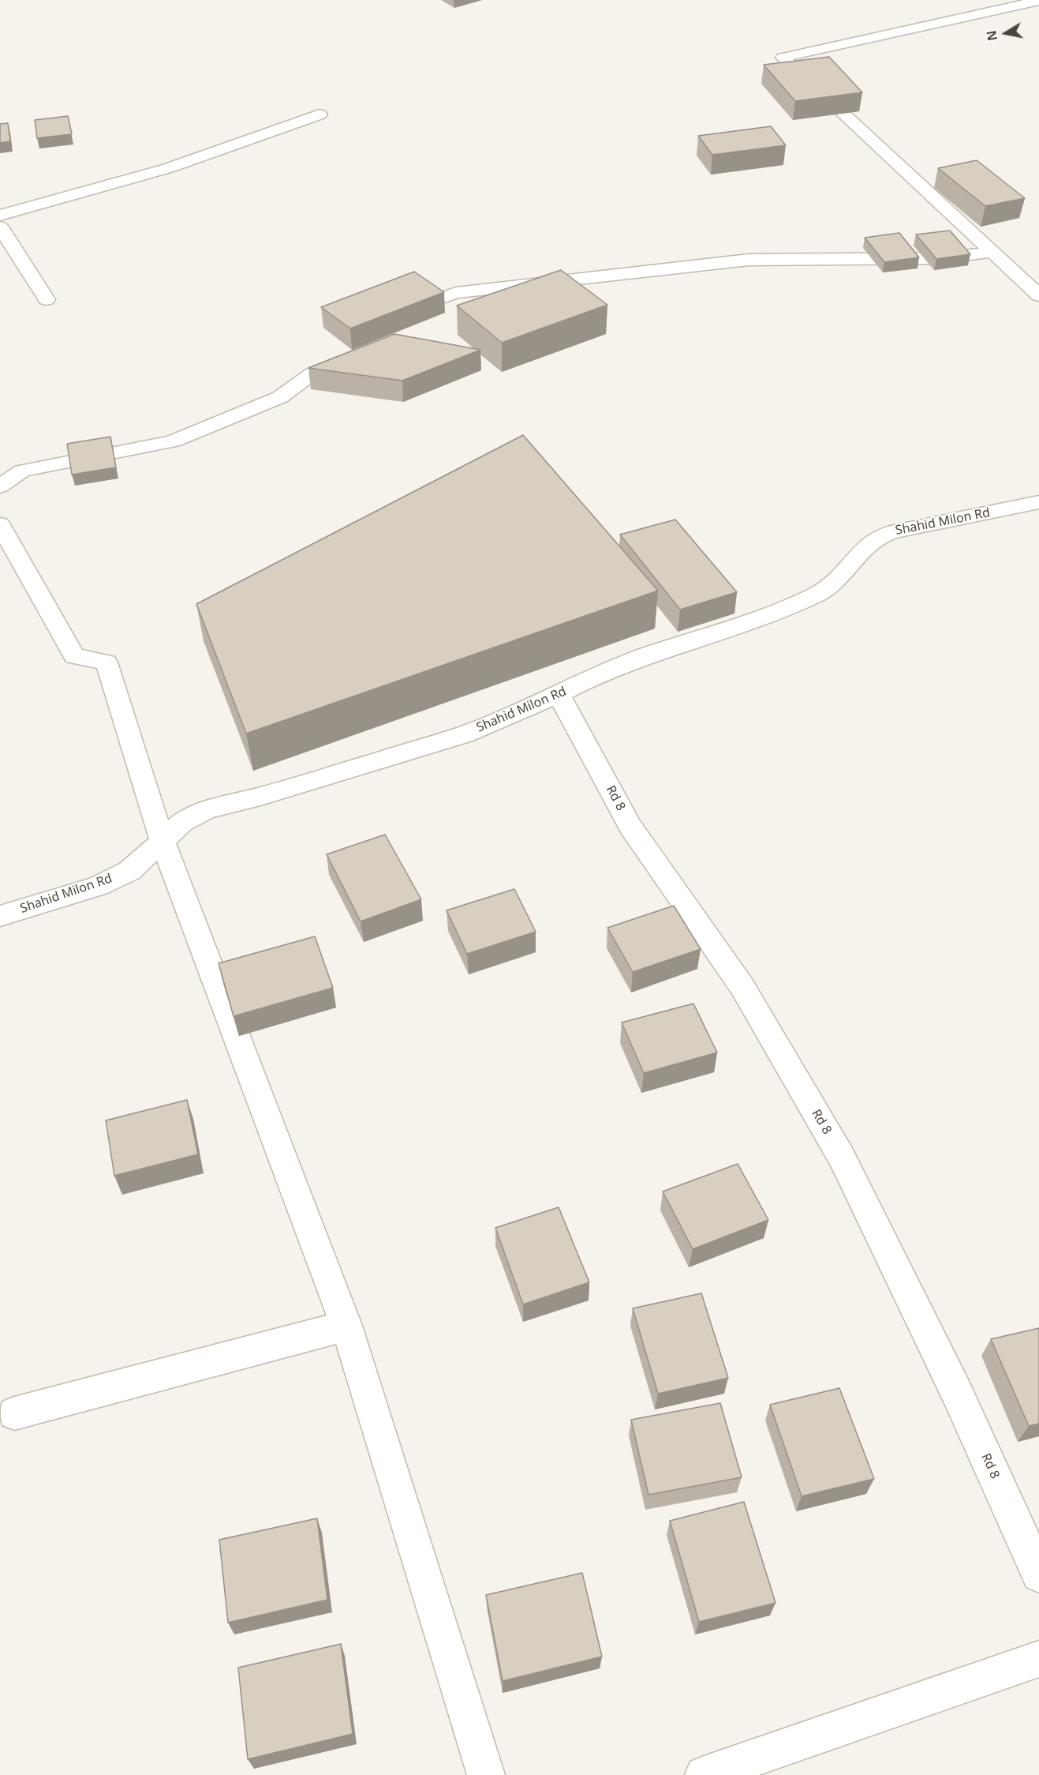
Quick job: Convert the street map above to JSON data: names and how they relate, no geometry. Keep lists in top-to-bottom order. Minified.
{"streets":{"street":["Shahid Milon Rd","Rd 8"]},"crossings":[["Shahid Milon Rd","Rd 8"]],"north":"left"}
